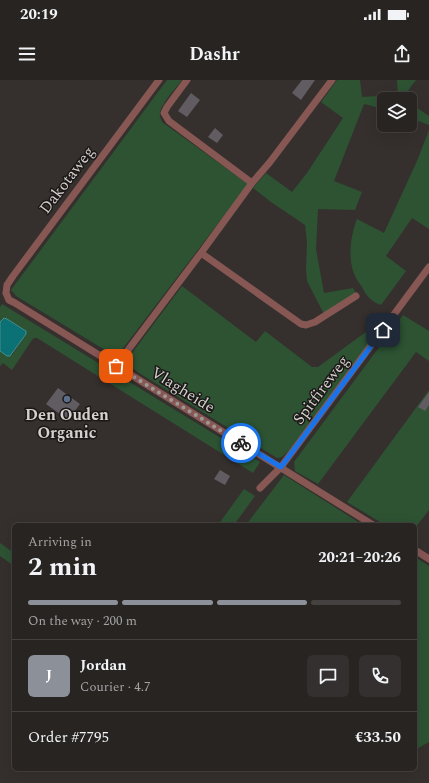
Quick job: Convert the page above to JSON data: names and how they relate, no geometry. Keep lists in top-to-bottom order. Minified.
{"streets":{"street":["Dakotaweg","Vlagheide","Spitfireweg"]},"crossings":[["Dakotaweg","Vlagheide"],["Vlagheide","Spitfireweg"]],"places":["Den Ouden Organic"],"page":{"status":"20:19","header":"Dashr","heading":["2 min","Arriving in","20:21–20:26"],"panel":["Jordan","Courier · 4.7","Order #7795","€33.50"],"bar":"On the way · 200 m","round":"J"}}
